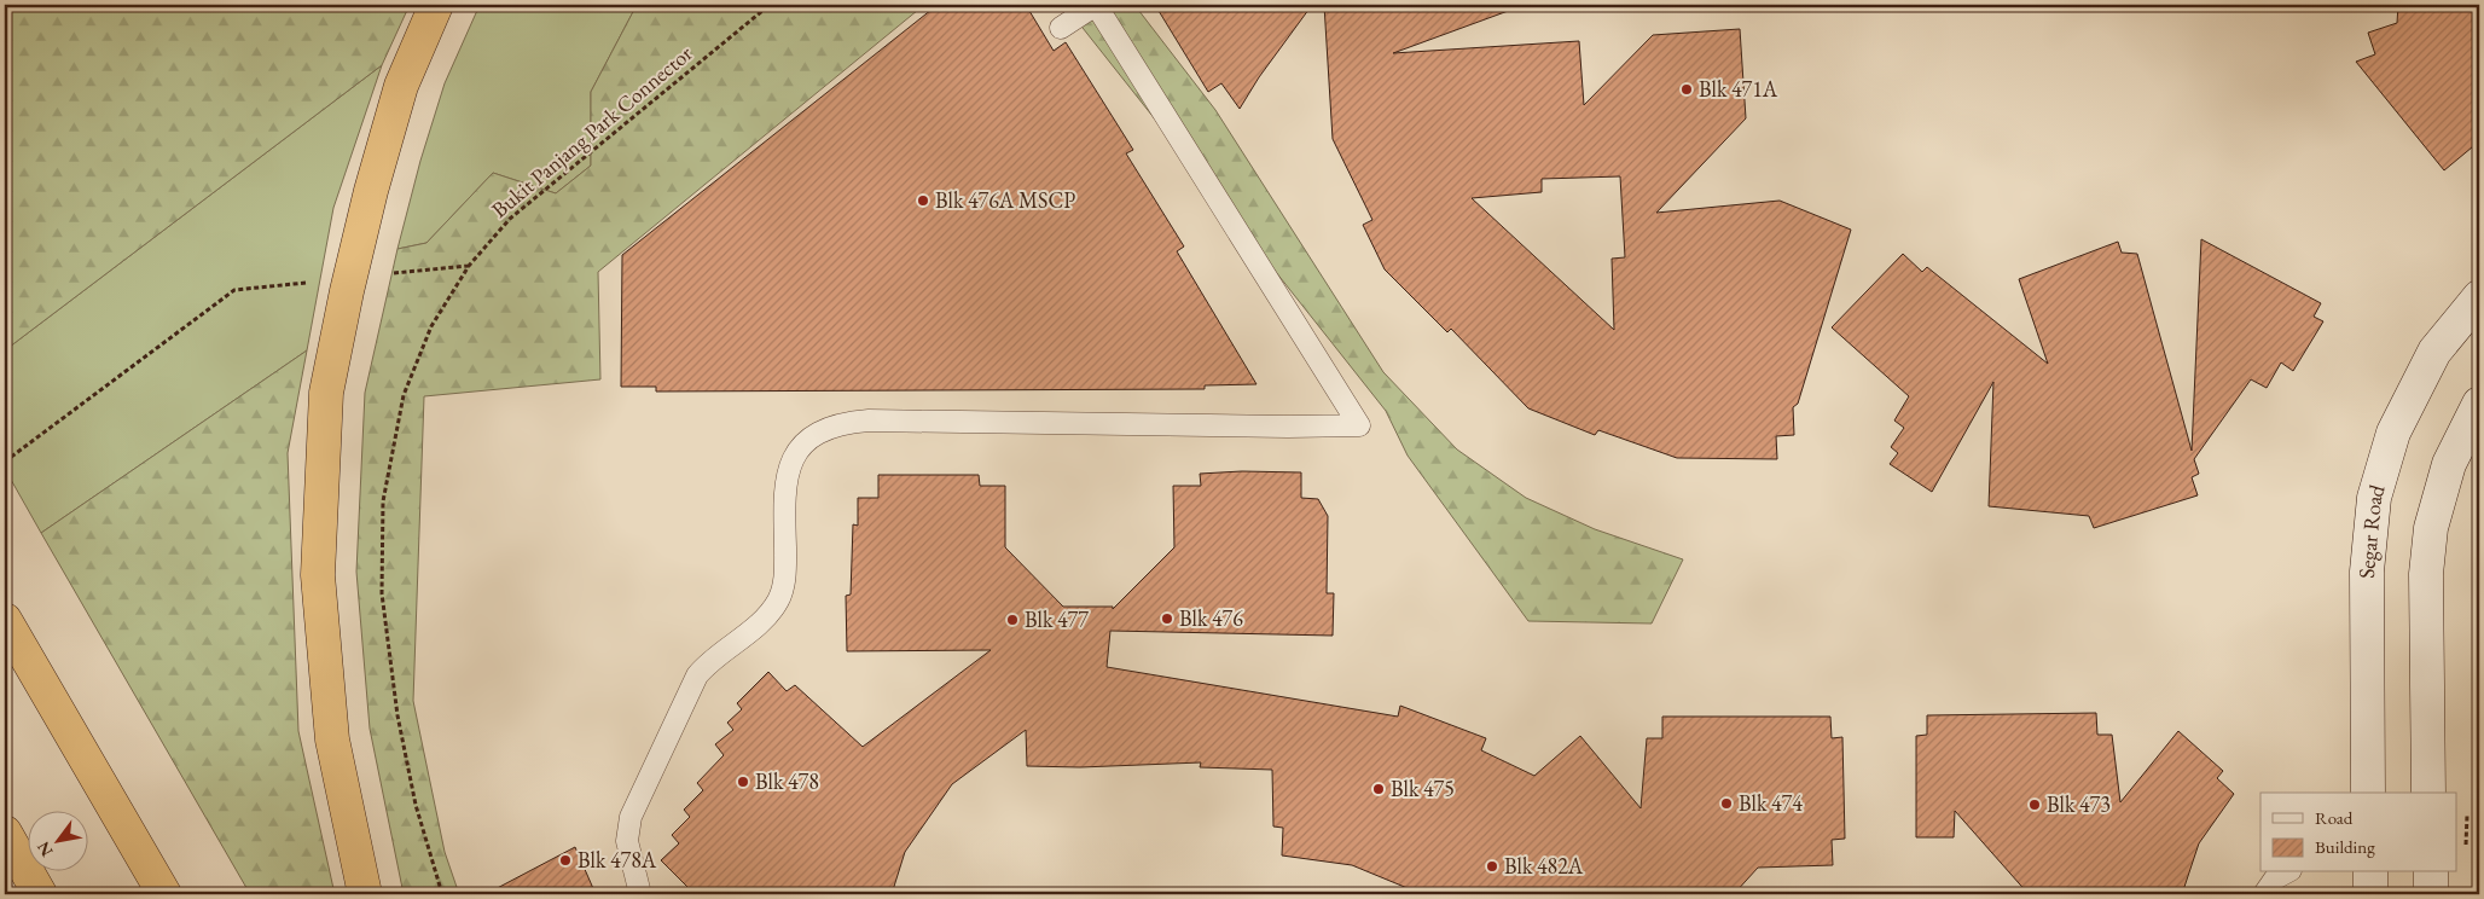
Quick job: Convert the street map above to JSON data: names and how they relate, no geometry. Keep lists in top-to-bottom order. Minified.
{"streets":{"street":["Segar Road"],"path":["Bukit Panjang Park Connector"]},"places":["Blk 471A","Blk 476A MSCP","Blk 476","Blk 477","Blk 478","Blk 475","Blk 474","Blk 473","Blk 478A","Blk 482A"],"legend":["Road","Building"],"north":"bottom left"}
